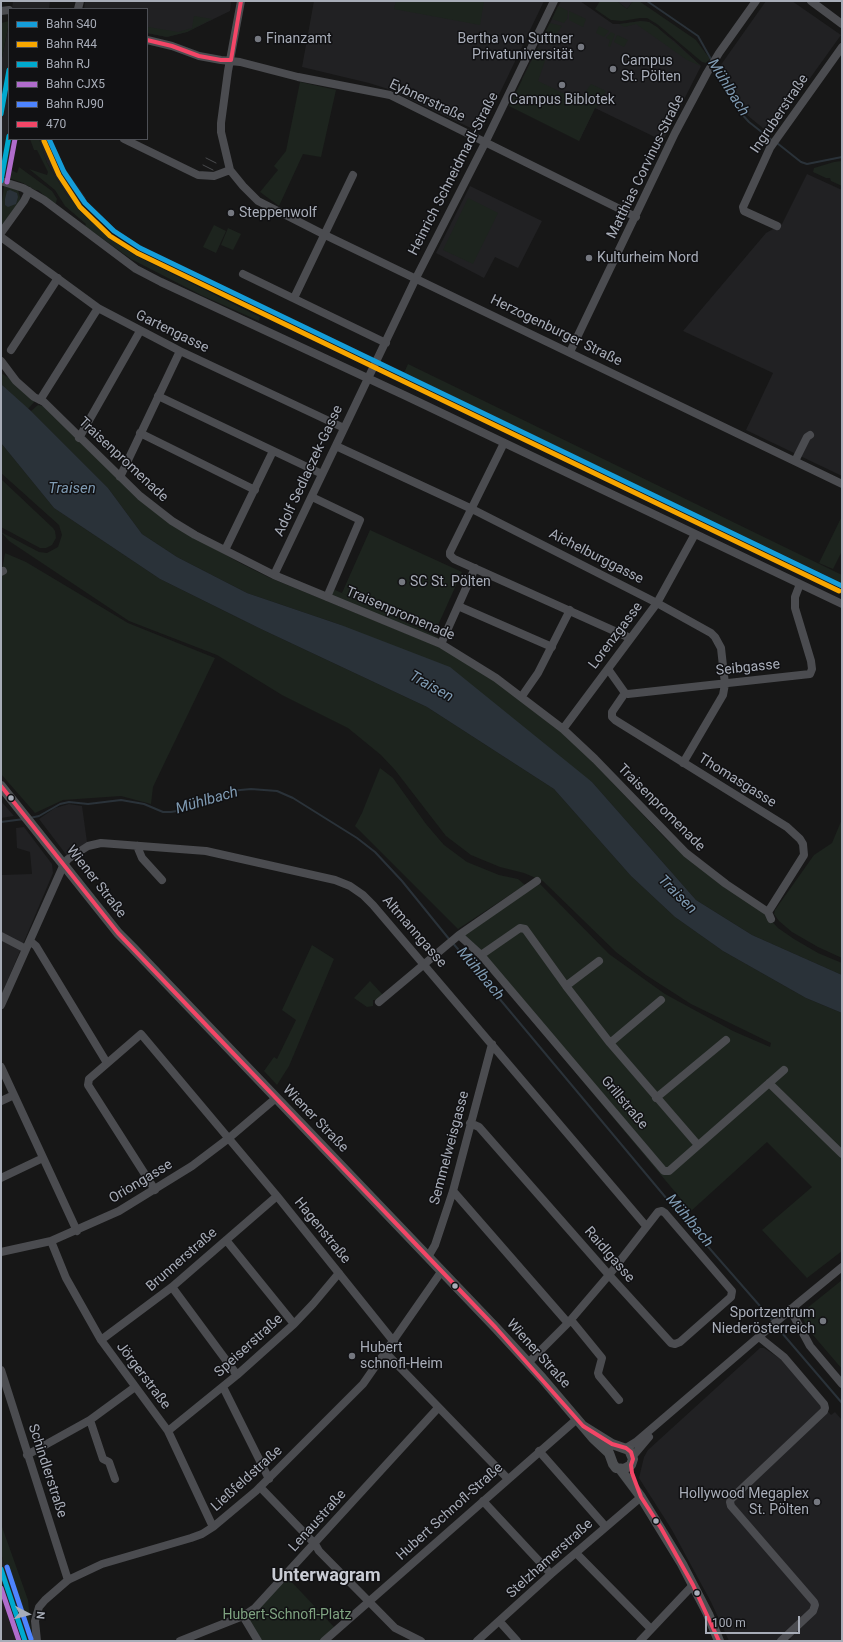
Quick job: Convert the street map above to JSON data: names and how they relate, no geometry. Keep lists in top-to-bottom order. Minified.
{"streets":{"main road":["Wiener Straße"],"street":["Eybnerstraße","Ingruberstraße","Matthias Corvinus-Straße","Heinrich Schneidmadl-Straße","Herzogenburger Straße","Gartengasse","Traisenpromenade","Adolf Sedlaczek-Gasse","Aichelburggasse","Lorenzgasse","Seibgasse","Thomasgasse","Altmanngasse","Grillstraße","Semmelweisgasse","Oriongasse","Hagenstraße","Raidlgasse","Brunnerstraße","Speiserstraße","Jörgerstraße","Schindlerstraße","Ließfeldstraße","Hubert Schnofl-Straße","Lenaustraße","Stelzhamerstraße"]},"crossings":[["Eybnerstraße","Matthias Corvinus-Straße"],["Eybnerstraße","Heinrich Schneidmadl-Straße"],["Matthias Corvinus-Straße","Herzogenburger Straße"],["Heinrich Schneidmadl-Straße","Herzogenburger Straße"],["Heinrich Schneidmadl-Straße","Adolf Sedlaczek-Gasse"],["Gartengasse","Adolf Sedlaczek-Gasse"],["Traisenpromenade","Adolf Sedlaczek-Gasse"],["Traisenpromenade","Lorenzgasse"],["Traisenpromenade","Thomasgasse"],["Adolf Sedlaczek-Gasse","Aichelburggasse"],["Aichelburggasse","Lorenzgasse"],["Aichelburggasse","Seibgasse"],["Aichelburggasse","Thomasgasse"],["Seibgasse","Thomasgasse"],["Wiener Straße","Altmanngasse"],["Wiener Straße","Semmelweisgasse"],["Wiener Straße","Oriongasse"],["Wiener Straße","Ließfeldstraße"],["Wiener Straße","Hubert Schnofl-Straße"],["Altmanngasse","Semmelweisgasse"],["Altmanngasse","Raidlgasse"],["Semmelweisgasse","Raidlgasse"],["Oriongasse","Hagenstraße"],["Oriongasse","Jörgerstraße"],["Hagenstraße","Brunnerstraße"],["Hagenstraße","Speiserstraße"],["Hagenstraße","Ließfeldstraße"],["Brunnerstraße","Jörgerstraße"],["Speiserstraße","Jörgerstraße"],["Jörgerstraße","Ließfeldstraße"],["Schindlerstraße","Ließfeldstraße"]],"districts":["Unterwagram"],"water":["Mühlbach","Traisen"],"parks":["Hubert-Schnofl-Platz"],"places":["Finanzamt","Bertha von Suttner Privatuniversität","Campus St. Pölten","Campus Biblotek","Steppenwolf","Kulturheim Nord","SC St. Pölten","Sportzentrum Niederösterreich","Hubert schnofl-Heim","Hollywood Megaplex St. Pölten"],"lines":["transit line 470","rail line RJ","rail line S40","rail line CJX5","rail line R44","rail line RJ90"],"legend":["Bahn S40","Bahn R44","Bahn RJ","Bahn CJX5","Bahn RJ90","470"],"scale_bar":"100 m","north":"right"}
